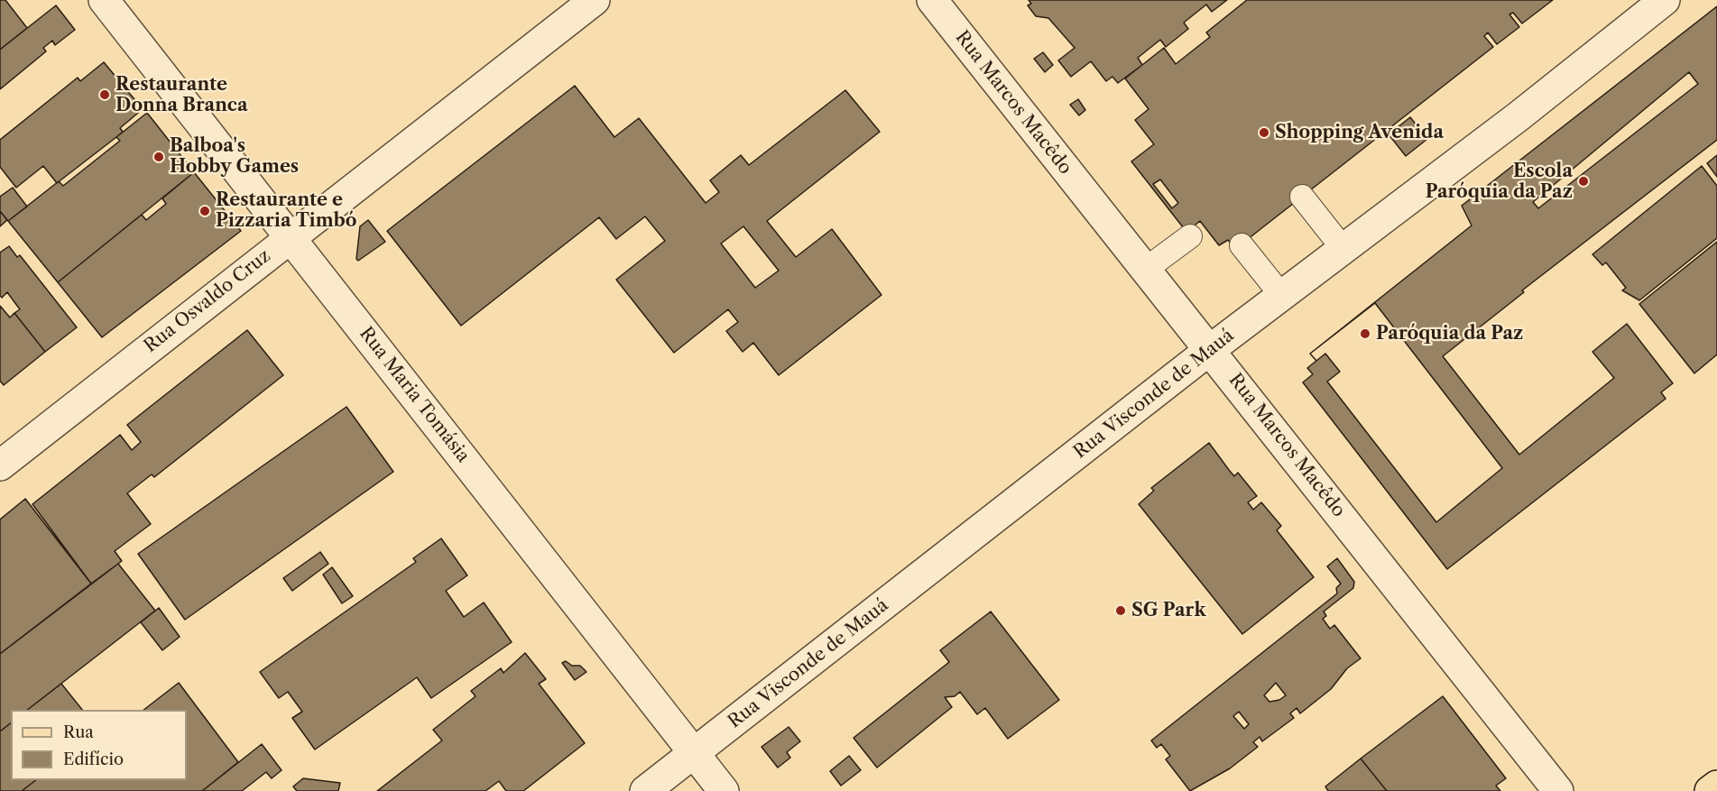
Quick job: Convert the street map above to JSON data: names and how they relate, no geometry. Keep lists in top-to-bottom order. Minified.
{"streets":{"street":["Rua Marcos Macêdo","Rua Osvaldo Cruz","Rua Visconde de Mauá","Rua Maria Tomásia"]},"crossings":[["Rua Marcos Macêdo","Rua Visconde de Mauá"],["Rua Osvaldo Cruz","Rua Maria Tomásia"],["Rua Visconde de Mauá","Rua Maria Tomásia"]],"places":["Restaurante Donna Branca","Shopping Avenida","Balboa's Hobby Games","Escola Paróquia da Paz","Restaurante e Pizzaria Timbó","Paróquia da Paz","SG Park"],"legend":["Rua","Edifício"]}
